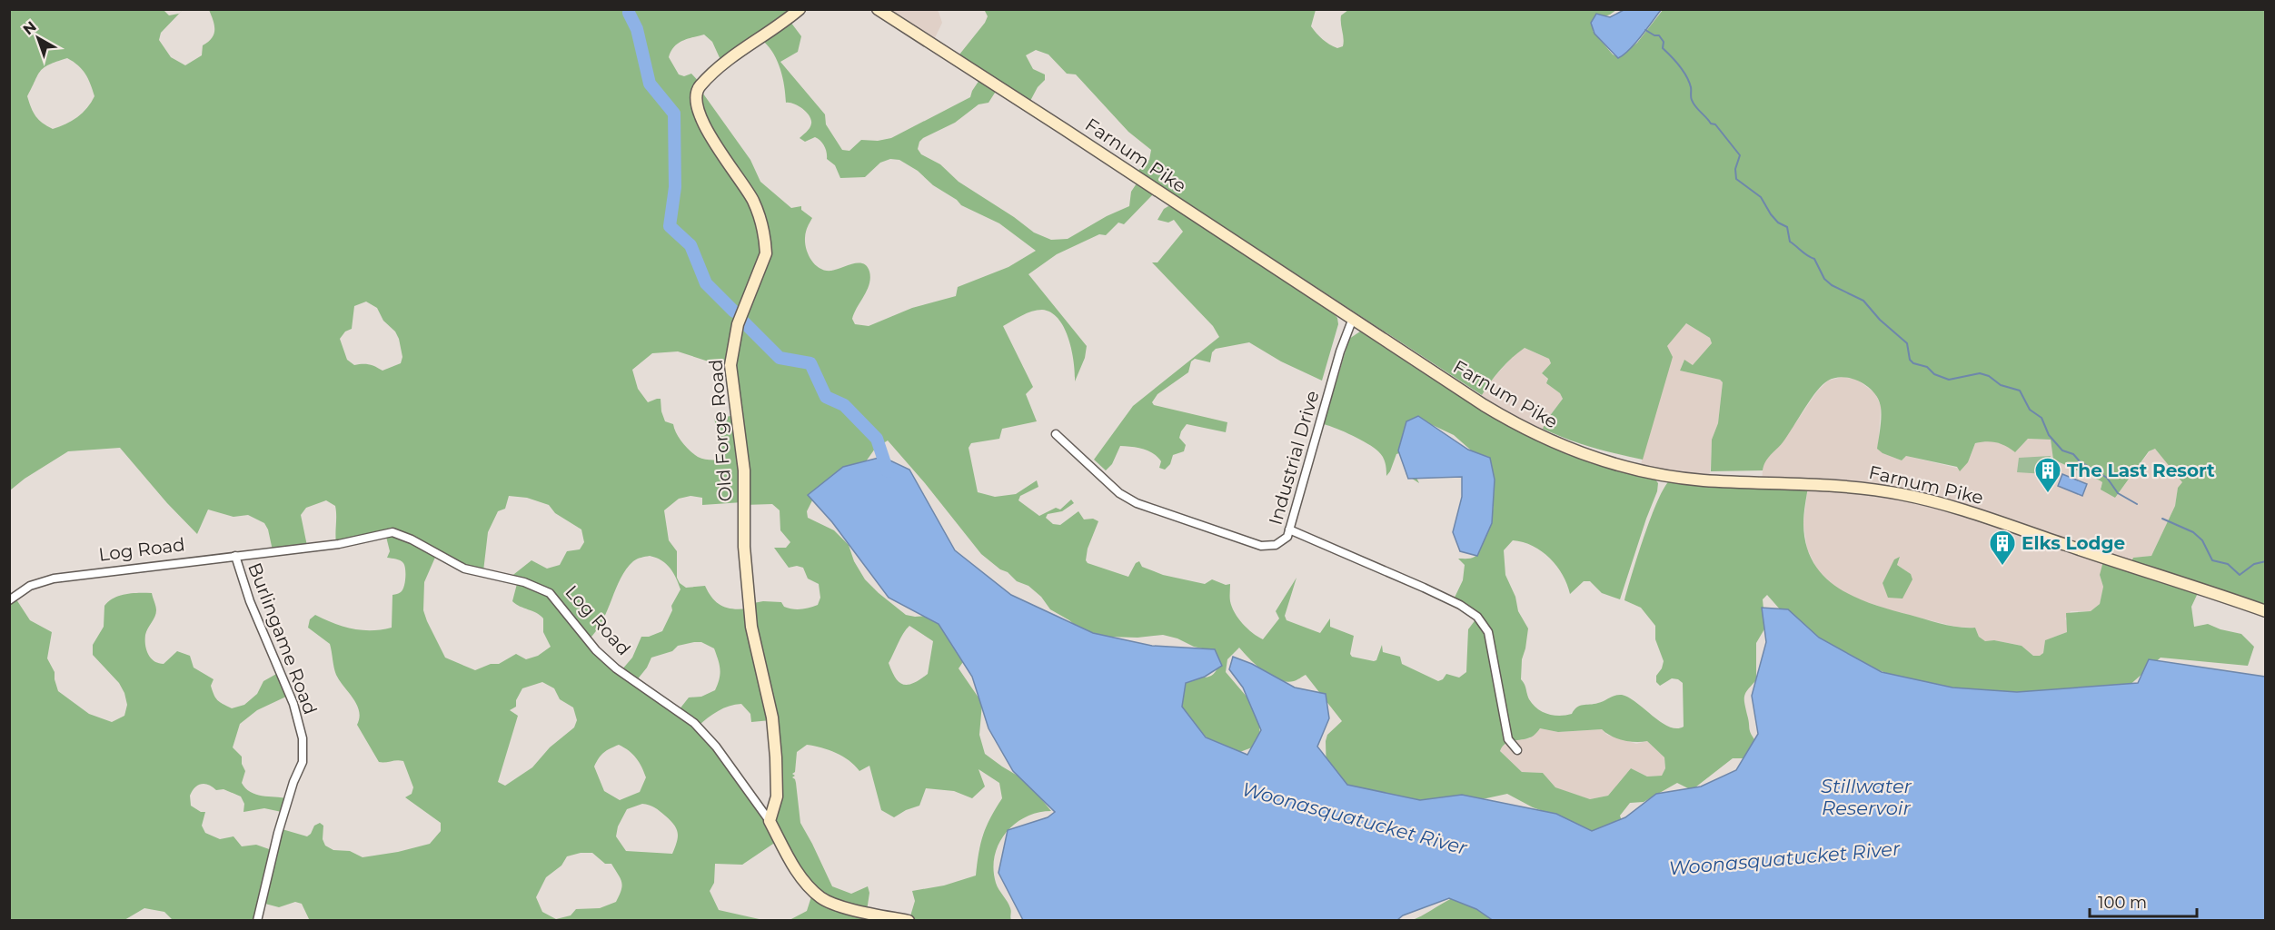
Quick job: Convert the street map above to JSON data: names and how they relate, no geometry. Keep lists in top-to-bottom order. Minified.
{"streets":{"main road":["Farnum Pike","Old Forge Road","Log Road"],"street":["Industrial Drive","Burlingame Road"]},"crossings":[["Farnum Pike","Industrial Drive"],["Old Forge Road","Log Road"],["Log Road","Burlingame Road"]],"water":["Stillwater Reservoir","Woonasquatucket River"],"places":{"building":["The Last Resort","Elks Lodge"]},"scale_bar":"100 m","north":"top left"}
